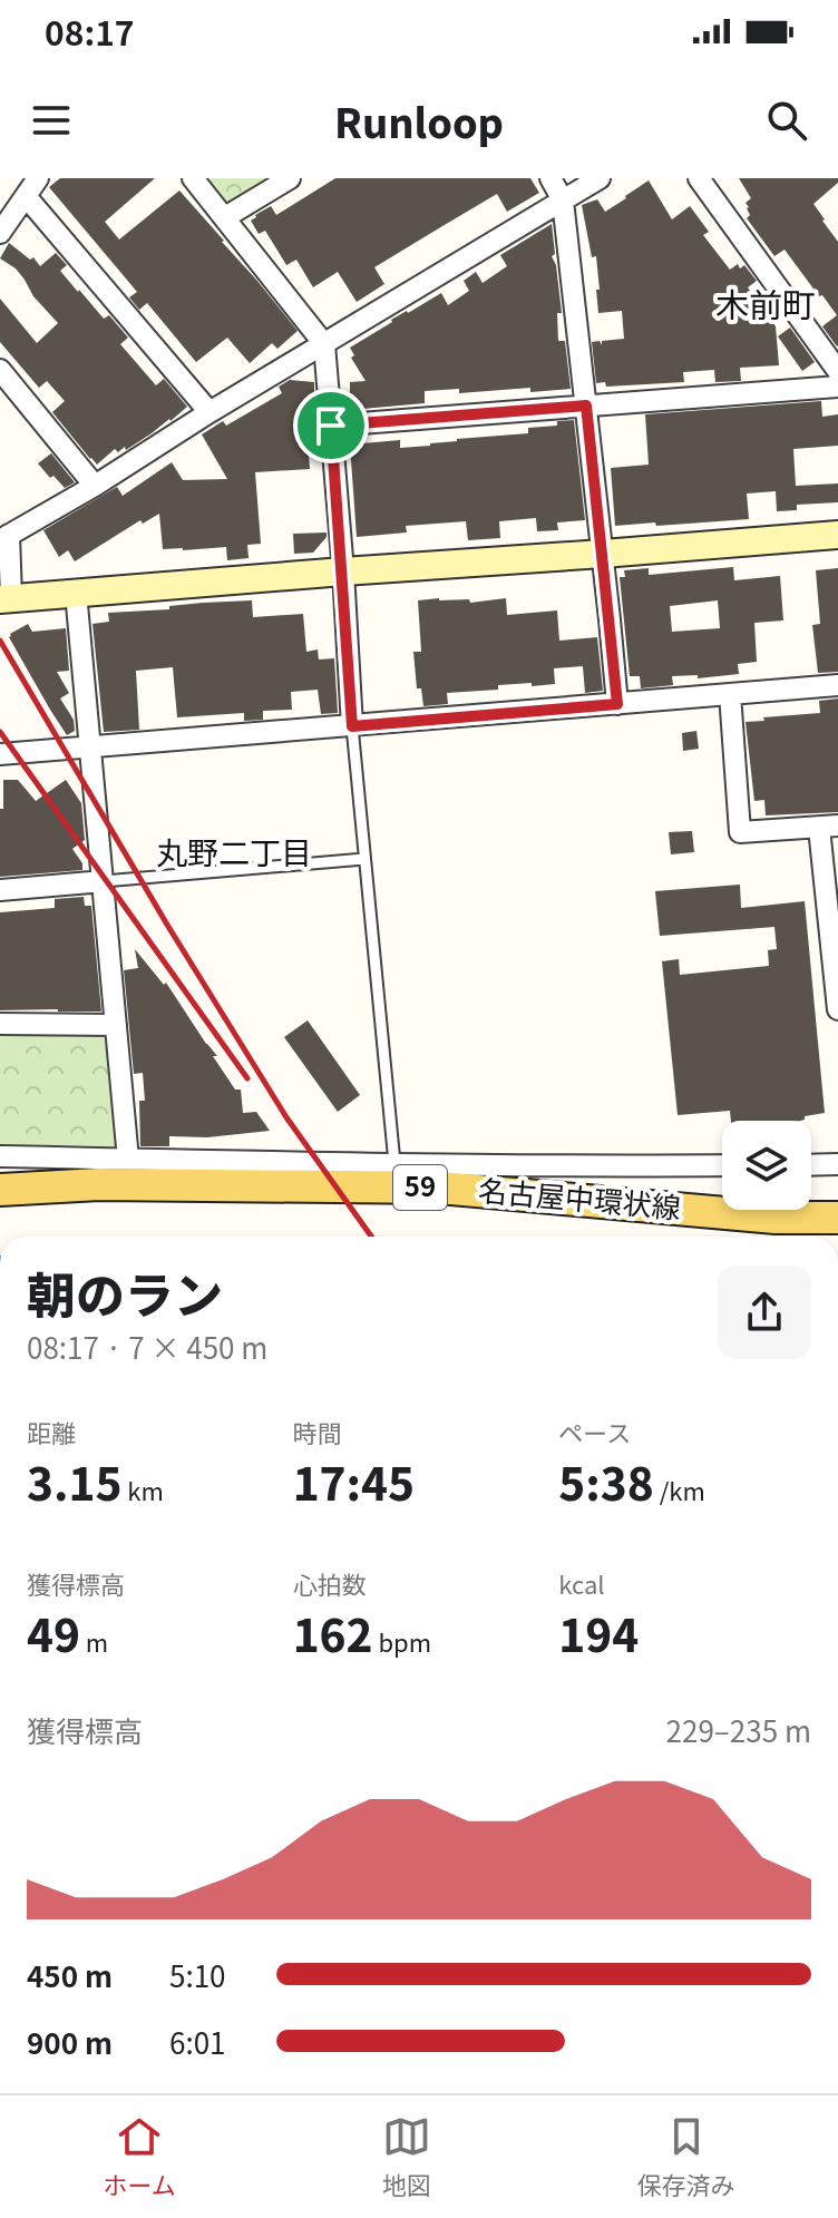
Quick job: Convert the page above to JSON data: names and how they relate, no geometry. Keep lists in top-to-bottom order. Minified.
{"streets":{"main road":["59","名古屋中環状線"]},"districts":["木前町","丸野二丁目"],"page":{"status":"08:17","header":"Runloop","heading":["朝のラン","08:17 · 7 × 450 m"],"stats":[["距離","3.15 km"],["時間","17:45"],["ペース","5:38 /km"],["獲得標高","49 m"],["心拍数","162 bpm"],["kcal","194"]],"chart":["獲得標高","229–235 m"],"list":[{"name":"450 m","note":"5:10"},{"name":"900 m","note":"6:01"}],"tabs":["ホーム","地図","保存済み"]}}
